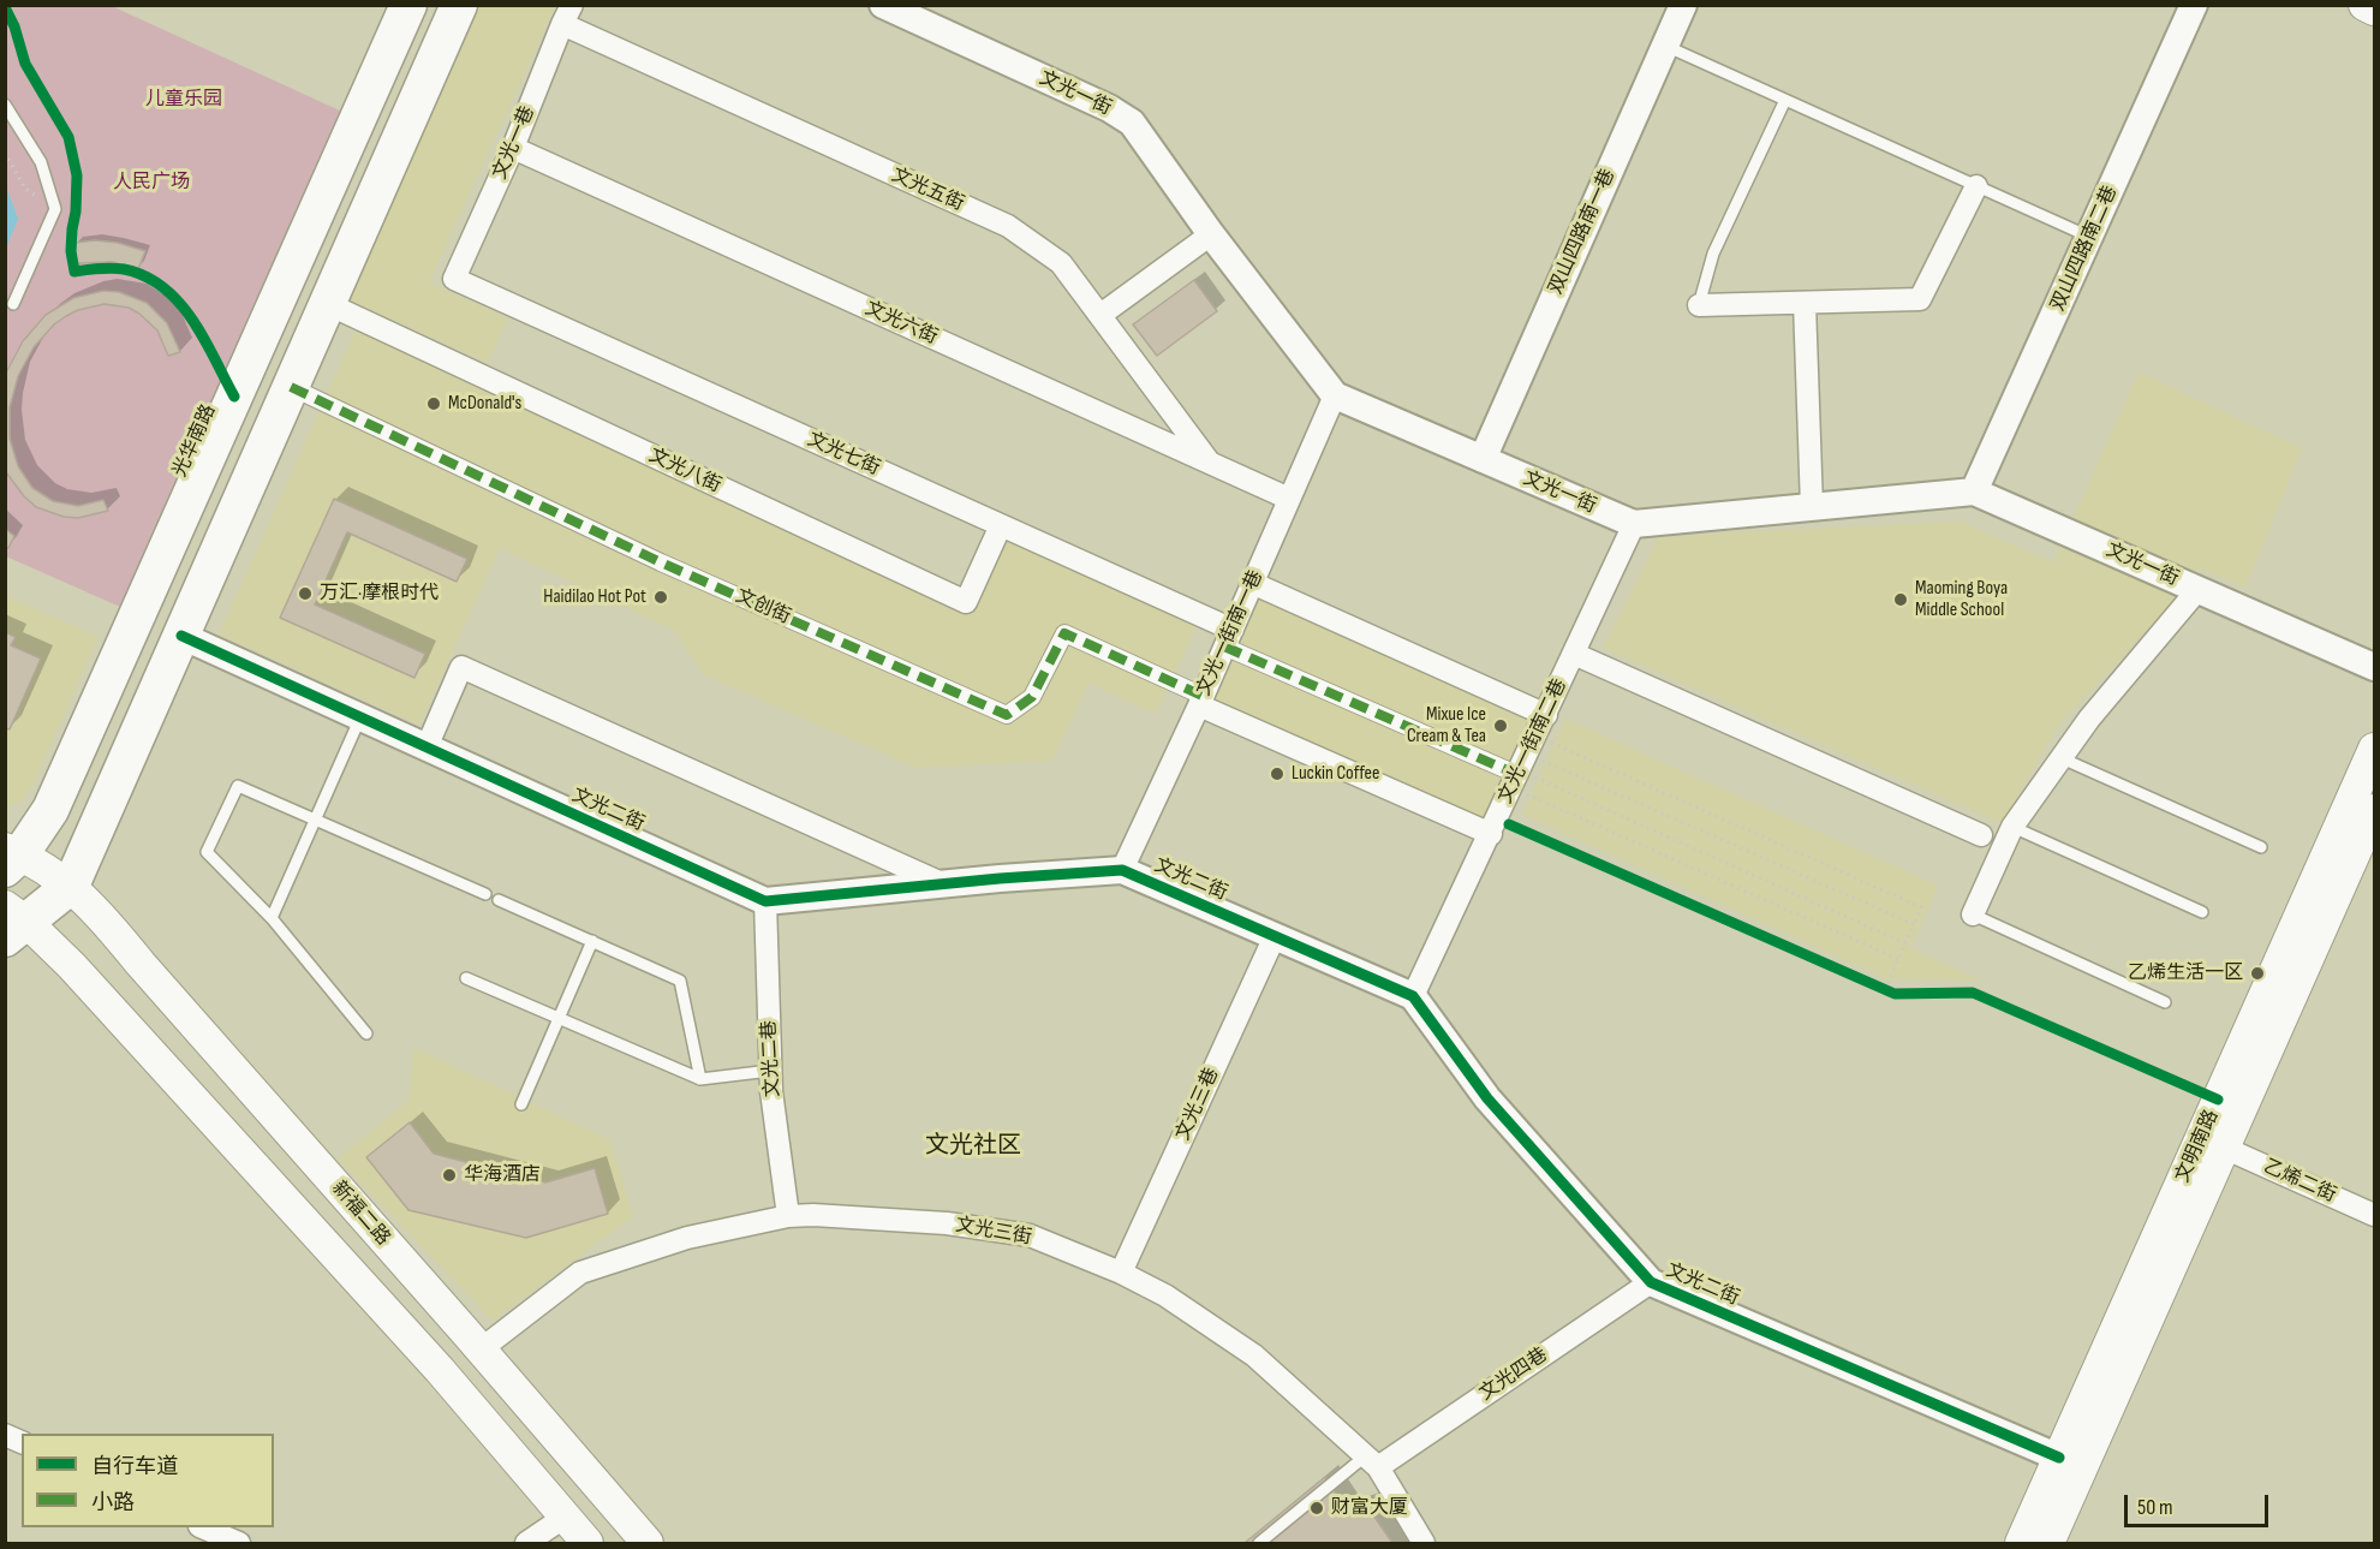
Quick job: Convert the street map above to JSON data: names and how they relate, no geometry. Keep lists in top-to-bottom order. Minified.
{"streets":{"main road":["光华南路","文明南路","新福二路"],"street":["文光一街","文光一巷","文光五街","双山四路南一巷","双山四路南二巷","文光六街","文光七街","文光八街","文创街","文光一街南一巷","文光一街南二巷","文光二街","文光二巷","文光三巷","乙烯二街","文光三街","文光四巷"]},"crossings":[["文光一街","双山四路南一巷"],["文光一街","双山四路南二巷"],["文光一街","文光一街南一巷"],["文光一街","文光一街南二巷"],["文光一巷","文光五街"],["文光一巷","文光六街"],["文光一巷","文光七街"],["文光五街","文光六街"],["文光六街","文光一街南一巷"],["光华南路","新福二路"],["文光七街","文光八街"],["文光七街","文光一街南一巷"],["文创街","文光一街南一巷"],["文光一街南一巷","文光二街"],["文光一街南二巷","文光二街"],["文光二街","文光二巷"],["文光二街","文光三巷"],["文光二街","文明南路"],["文光二街","文光四巷"],["文光二巷","文光三街"],["文光三巷","文光三街"],["文明南路","乙烯二街"],["新福二路","文光三街"],["文光三街","文光四巷"]],"districts":["文光社区"],"parks":["儿童乐园","人民广场"],"places":["McDonald's","万汇·摩根时代","Haidilao Hot Pot","Maoming Boya Middle School","Mixue Ice Cream & Tea","Luckin Coffee","乙烯生活一区","华海酒店","财富大厦"],"legend":["自行车道","小路"],"scale_bar":"50 m"}
